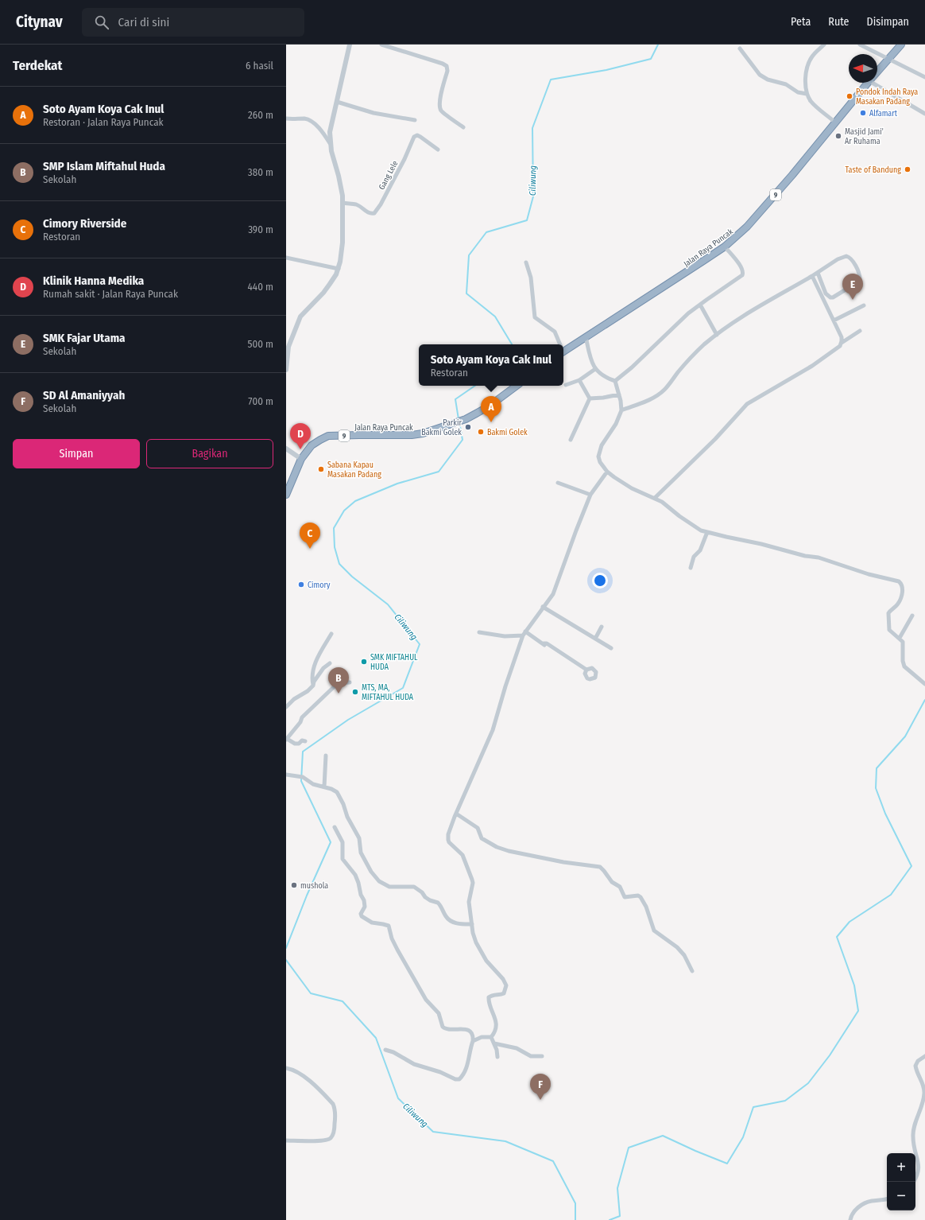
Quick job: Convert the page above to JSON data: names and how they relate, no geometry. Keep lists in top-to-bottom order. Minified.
{"streets":{"highway":["9","Jalan Raya Puncak"],"street":["Gang Lele"]},"water":["Ciliwung"],"places":["Pondok Indah Raya Masakan Padang","Alfamart","Masjid Jami' Ar Ruhama","Taste of Bandung","Parkir Bakmi Golek","Bakmi Golek","Sabana Kapau Masakan Padang","Cimory","SMK MIFTAHUL HUDA","MTS, MA, MIFTAHUL HUDA","mushola"],"north":"left","page":{"header":"Citynav","search":"Cari di sini","nav":["Peta","Rute","Disimpan"],"heading":["Terdekat","6 hasil"],"list":[{"mark":"A","name":"Soto Ayam Koya Cak Inul","note":"Restoran · Jalan Raya Puncak","value":"260 m"},{"mark":"B","name":"SMP Islam Miftahul Huda","note":"Sekolah","value":"380 m"},{"mark":"C","name":"Cimory Riverside","note":"Restoran","value":"390 m"},{"mark":"D","name":"Klinik Hanna Medika","note":"Rumah sakit · Jalan Raya Puncak","value":"440 m"},{"mark":"E","name":"SMK Fajar Utama","note":"Sekolah","value":"500 m"},{"mark":"F","name":"SD Al Amaniyyah","note":"Sekolah","value":"700 m"}],"pins":["E","A","D","C","B","F"],"popup":["Soto Ayam Koya Cak Inul","Restoran"],"buttons":["Simpan","Bagikan"],"map_buttons":["+","−"]}}
